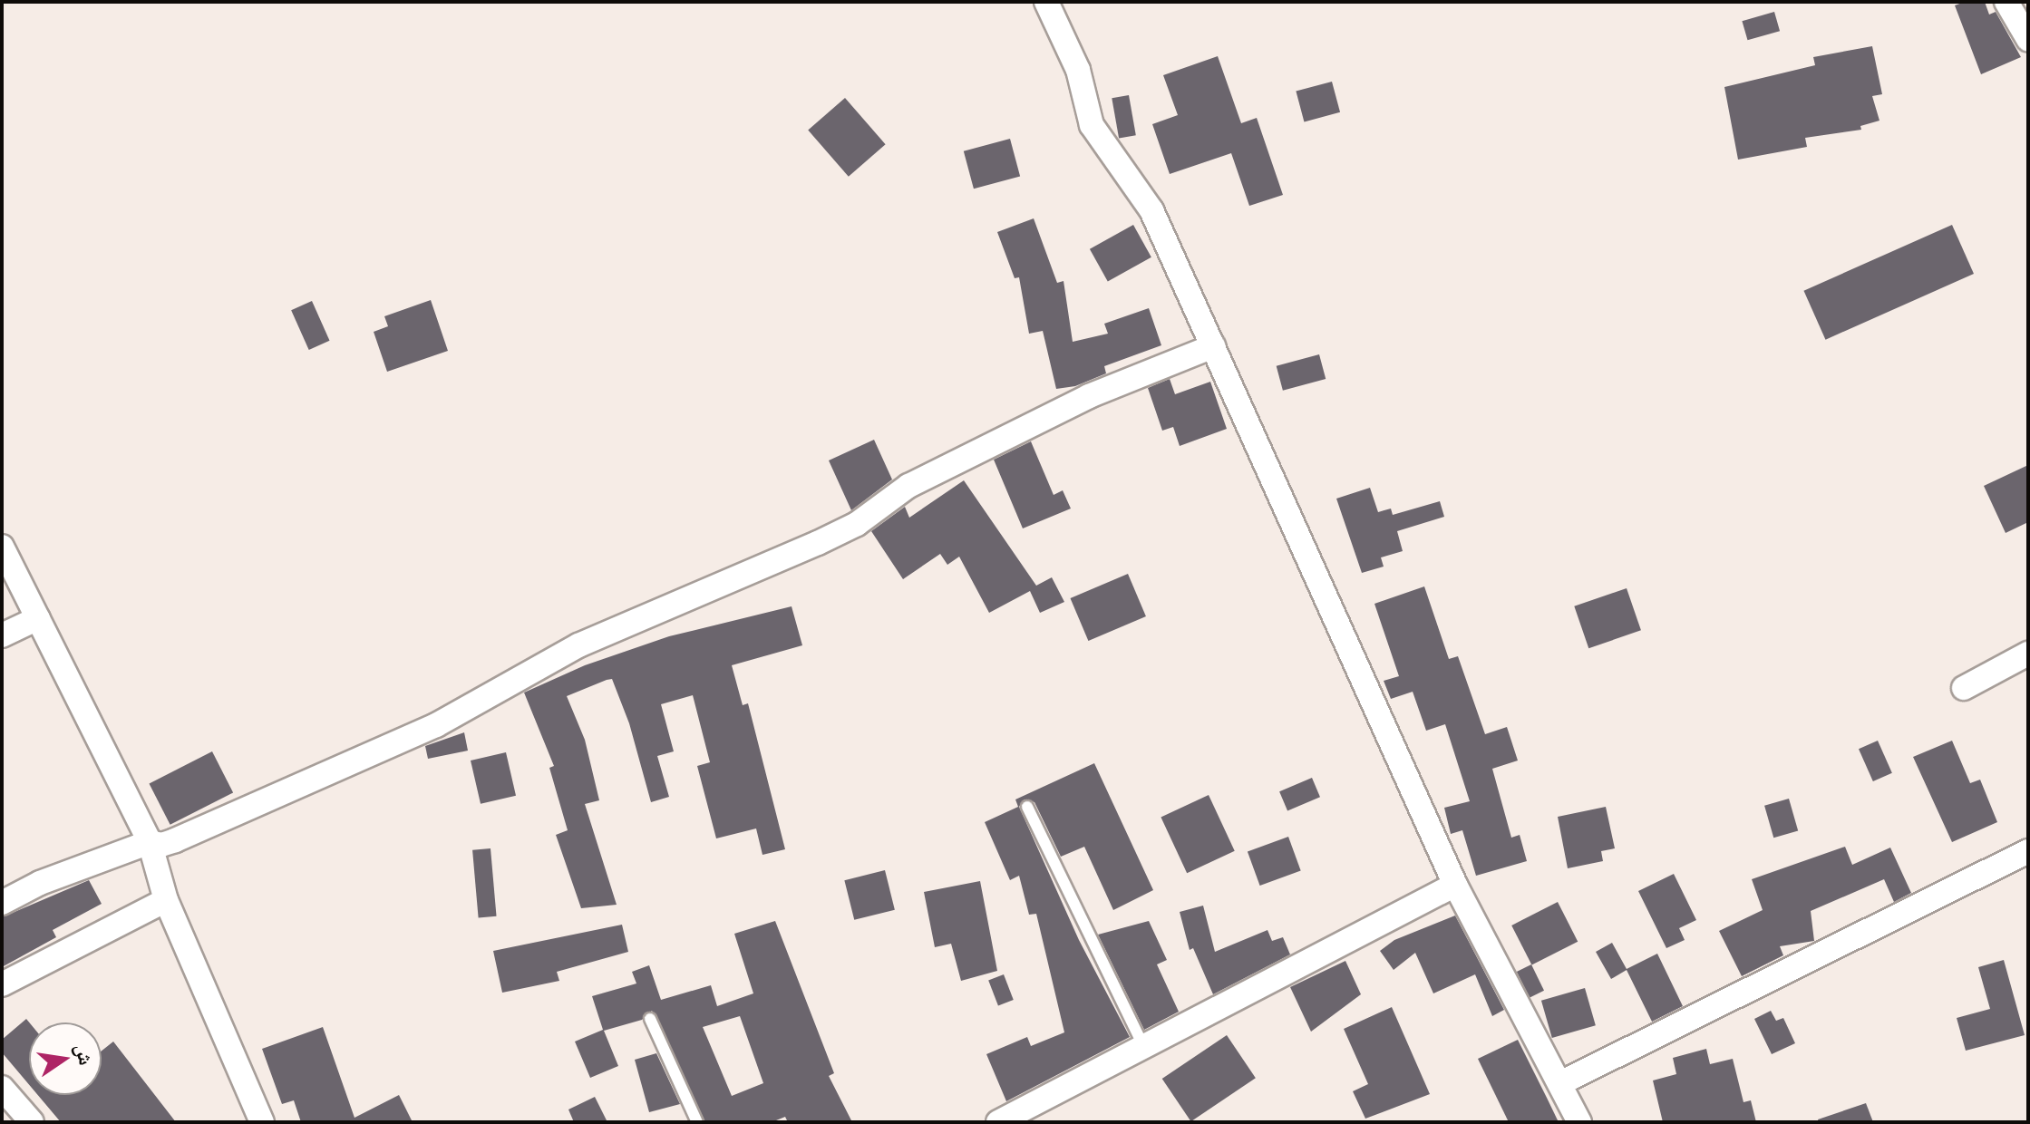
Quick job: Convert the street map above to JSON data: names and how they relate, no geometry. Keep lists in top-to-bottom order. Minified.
{"north":"right"}
